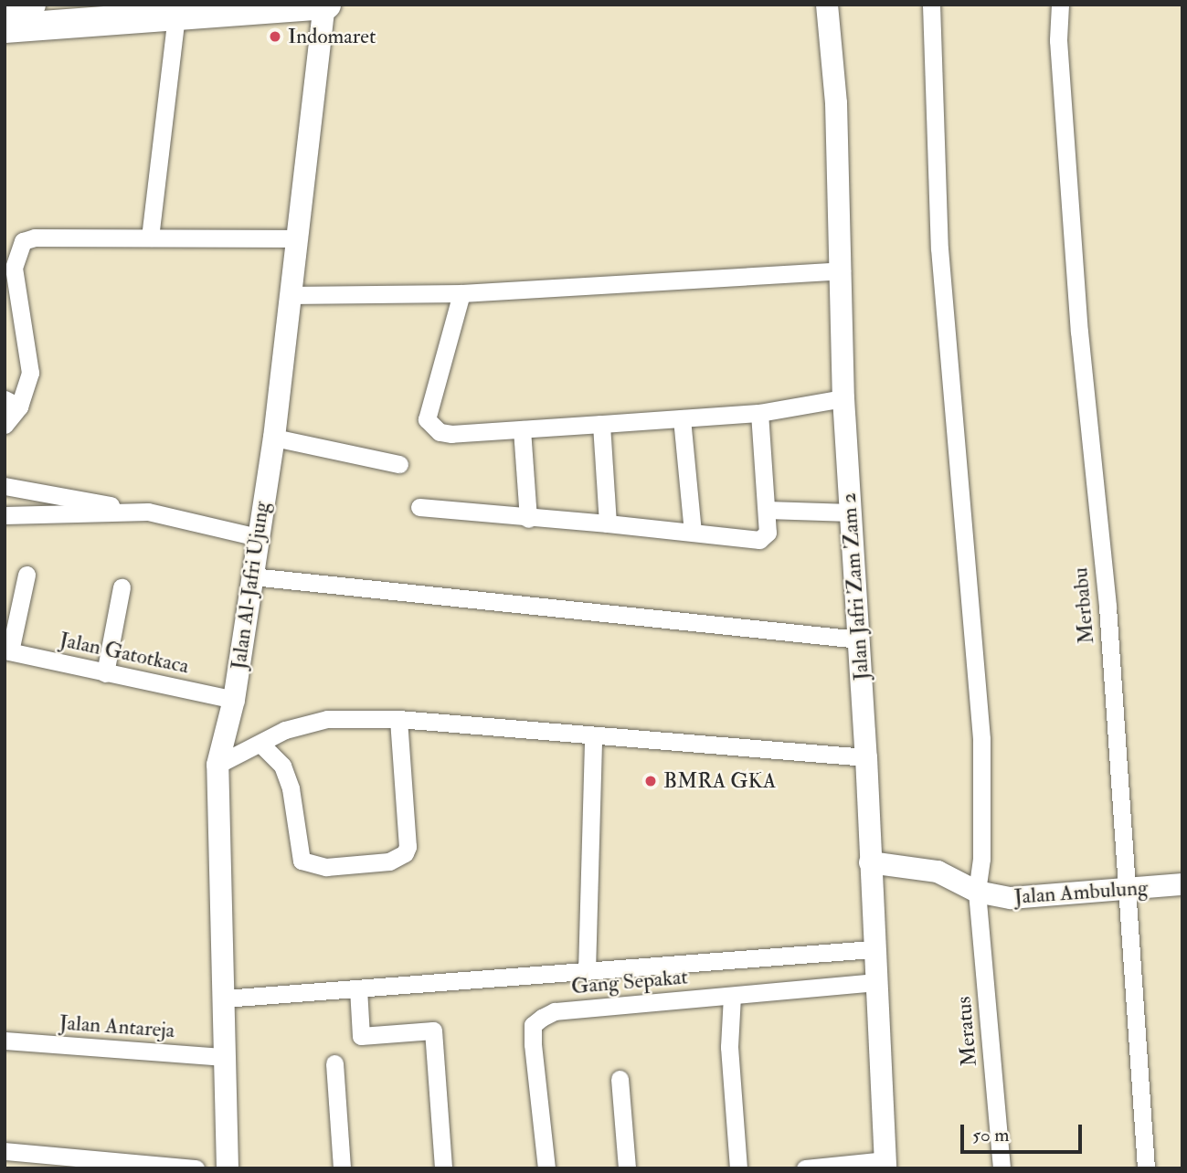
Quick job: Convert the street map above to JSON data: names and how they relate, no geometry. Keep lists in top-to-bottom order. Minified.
{"streets":{"street":["Jalan Al-Jafri Ujung","Jalan Jafri Zam Zam 2","Merbabu","Jalan Gatotkaca","Jalan Ambulung","Gang Sepakat","Jalan Antareja","Meratus"]},"crossings":[["Jalan Al-Jafri Ujung","Jalan Gatotkaca"],["Jalan Al-Jafri Ujung","Jalan Antareja"],["Jalan Jafri Zam Zam 2","Jalan Ambulung"],["Jalan Jafri Zam Zam 2","Gang Sepakat"],["Merbabu","Jalan Ambulung"],["Jalan Ambulung","Meratus"]],"places":["Indomaret","BMRA GKA"],"scale_bar":"50 m"}
